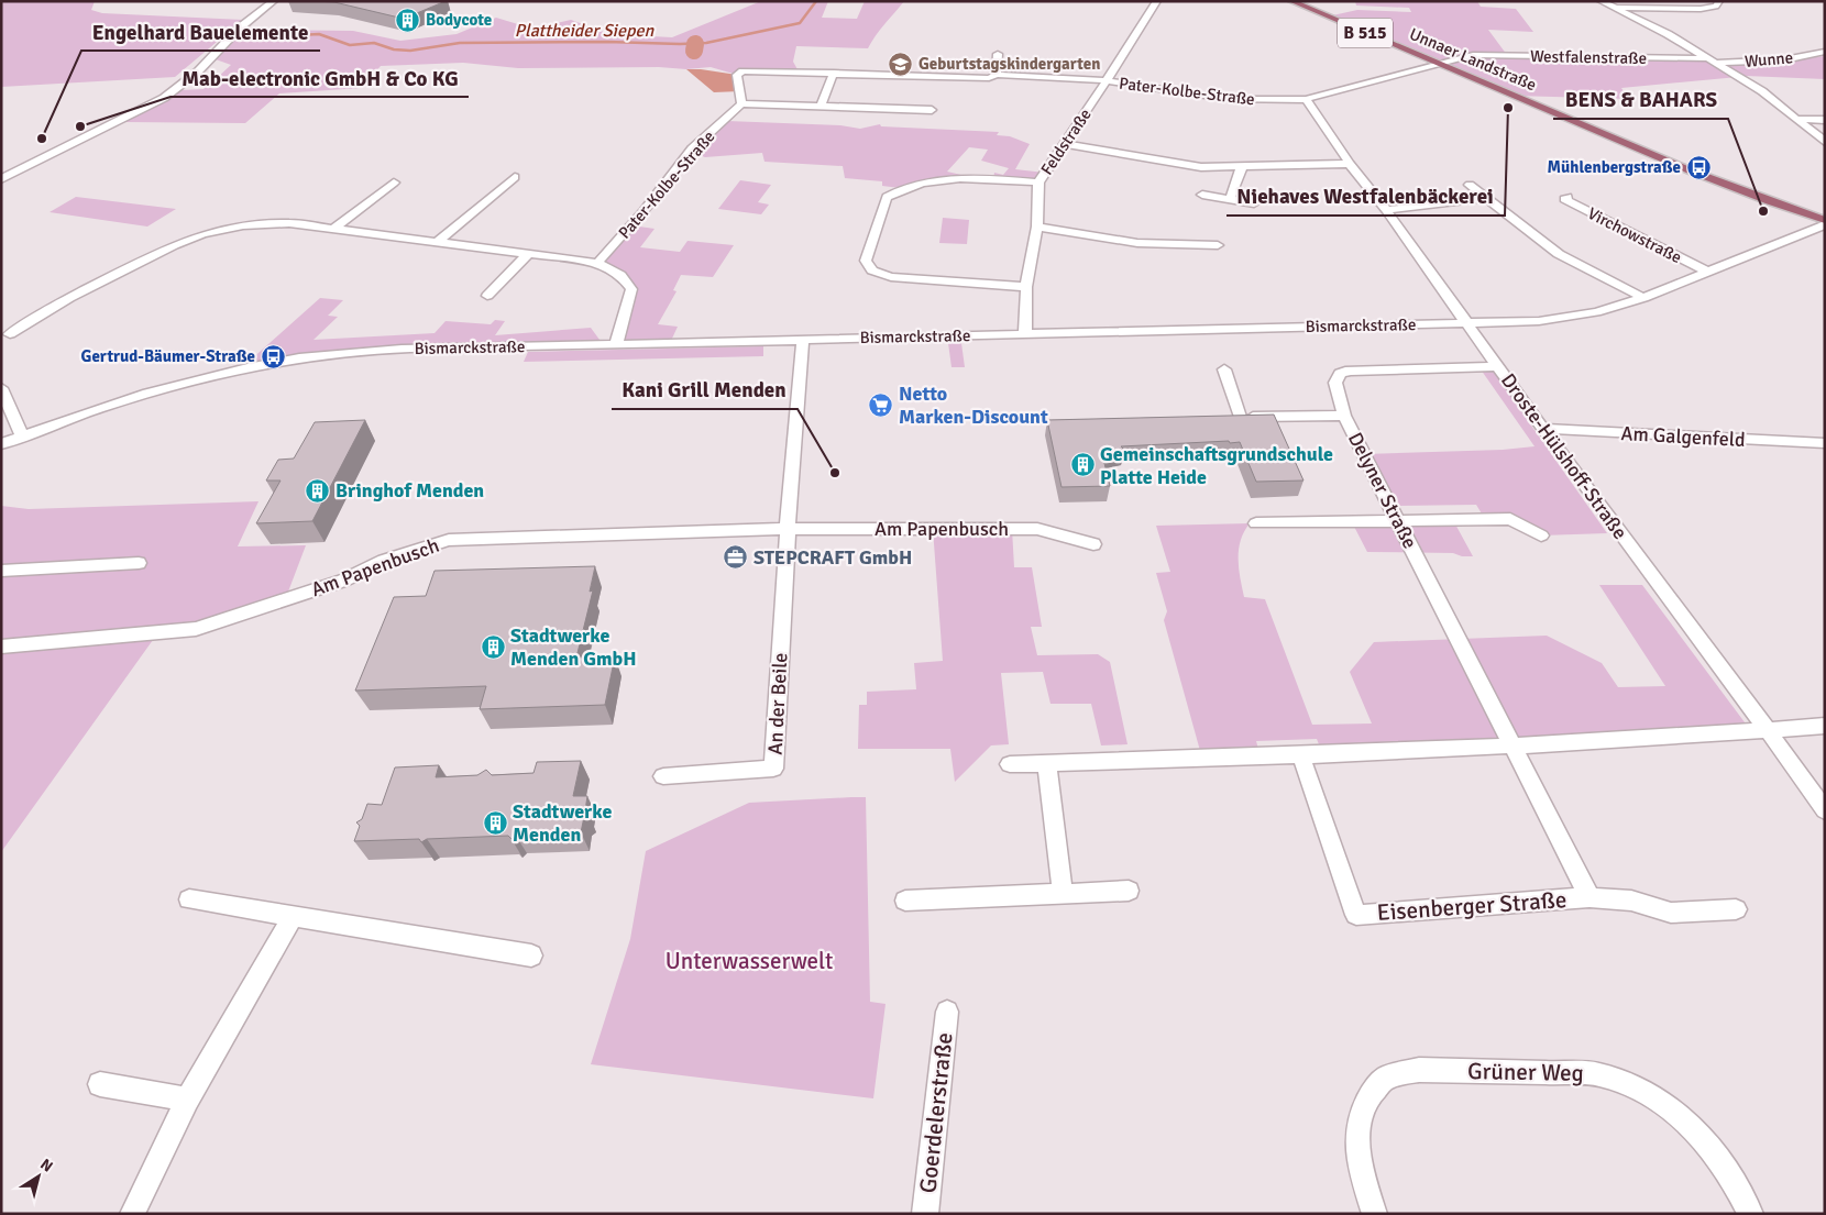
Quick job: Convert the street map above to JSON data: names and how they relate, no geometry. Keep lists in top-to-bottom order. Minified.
{"streets":{"main road":["B 515","Unnaer Landstraße"],"street":["Westfalenstraße","Wunne","Pater-Kolbe-Straße","Feldstraße","Virchowstraße","Bismarckstraße","Am Galgenfeld","Droste-Hülshoff-Straße","Delyner Straße","Am Papenbusch","An der Beile","Eisenberger Straße","Grüner Weg","Goerdelerstraße"]},"crossings":[["Westfalenstraße","Unnaer Landstraße"],["Westfalenstraße","Wunne"],["Westfalenstraße","Pater-Kolbe-Straße"],["Unnaer Landstraße","Pater-Kolbe-Straße"],["Pater-Kolbe-Straße","Feldstraße"],["Pater-Kolbe-Straße","Droste-Hülshoff-Straße"],["Feldstraße","Bismarckstraße"],["Virchowstraße","Bismarckstraße"],["Bismarckstraße","Droste-Hülshoff-Straße"],["Am Galgenfeld","Droste-Hülshoff-Straße"],["Droste-Hülshoff-Straße","Delyner Straße"],["Delyner Straße","Eisenberger Straße"],["Am Papenbusch","An der Beile"]],"water":["Plattheider Siepen"],"parks":["Unterwasserwelt"],"places":{"building":["Bodycote","Gemeinschaftsgrundschule Platte Heide","Bringhof Menden","Stadtwerke Menden GmbH","Stadtwerke Menden"],"school or university":["Geburtstagskindergarten"],"other":["Niehaves Westfalenbäckerei","Mab-electronic GmbH & Co KG","Engelhard Bauelemente","BENS & BAHARS","Kani Grill Menden"],"bus stop":["Mühlenbergstraße","Gertrud-Bäumer-Straße"],"supermarket":["Netto Marken-Discount"],"office":["STEPCRAFT GmbH"]},"north":"top right"}
